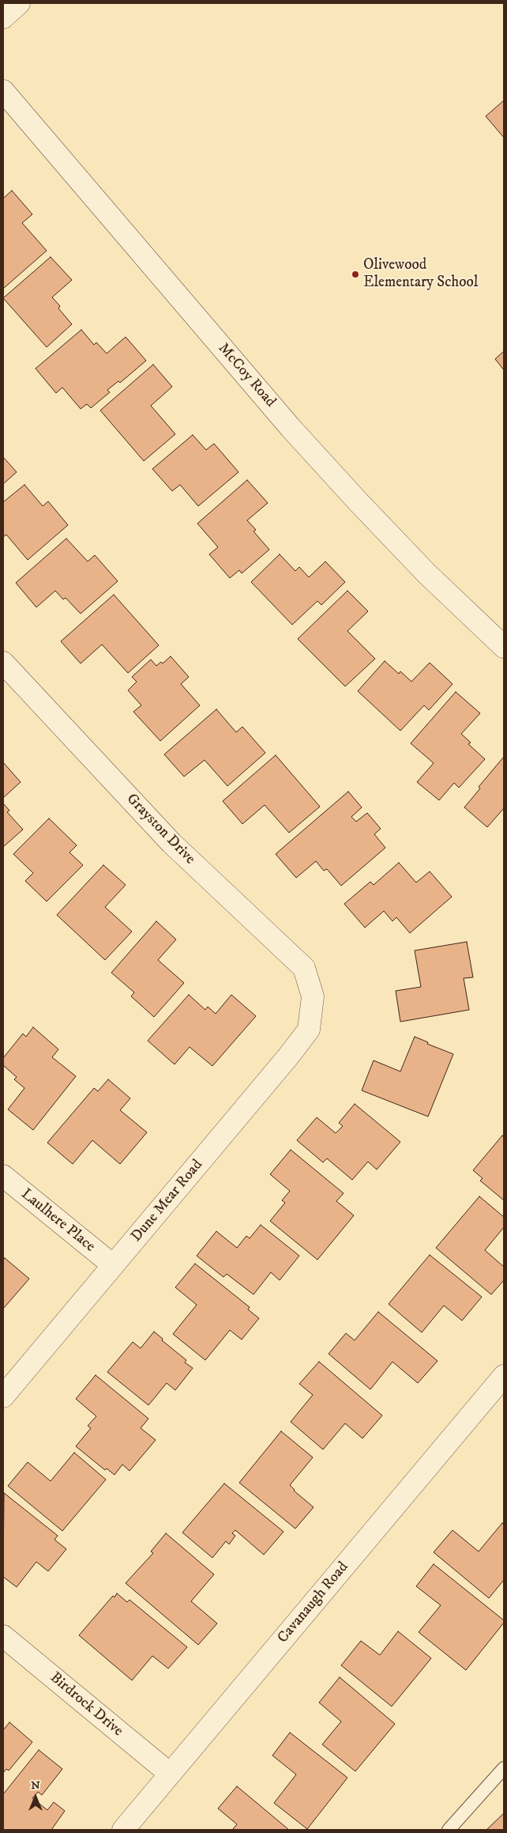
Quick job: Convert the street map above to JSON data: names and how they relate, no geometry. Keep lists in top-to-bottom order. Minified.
{"streets":{"street":["McCoy Road","Grayston Drive","Dune Mear Road","Laulhere Place","Cavanaugh Road","Birdrock Drive"]},"crossings":[["Grayston Drive","Dune Mear Road"],["Dune Mear Road","Laulhere Place"],["Cavanaugh Road","Birdrock Drive"]],"places":["Olivewood Elementary School"],"north":"top"}
